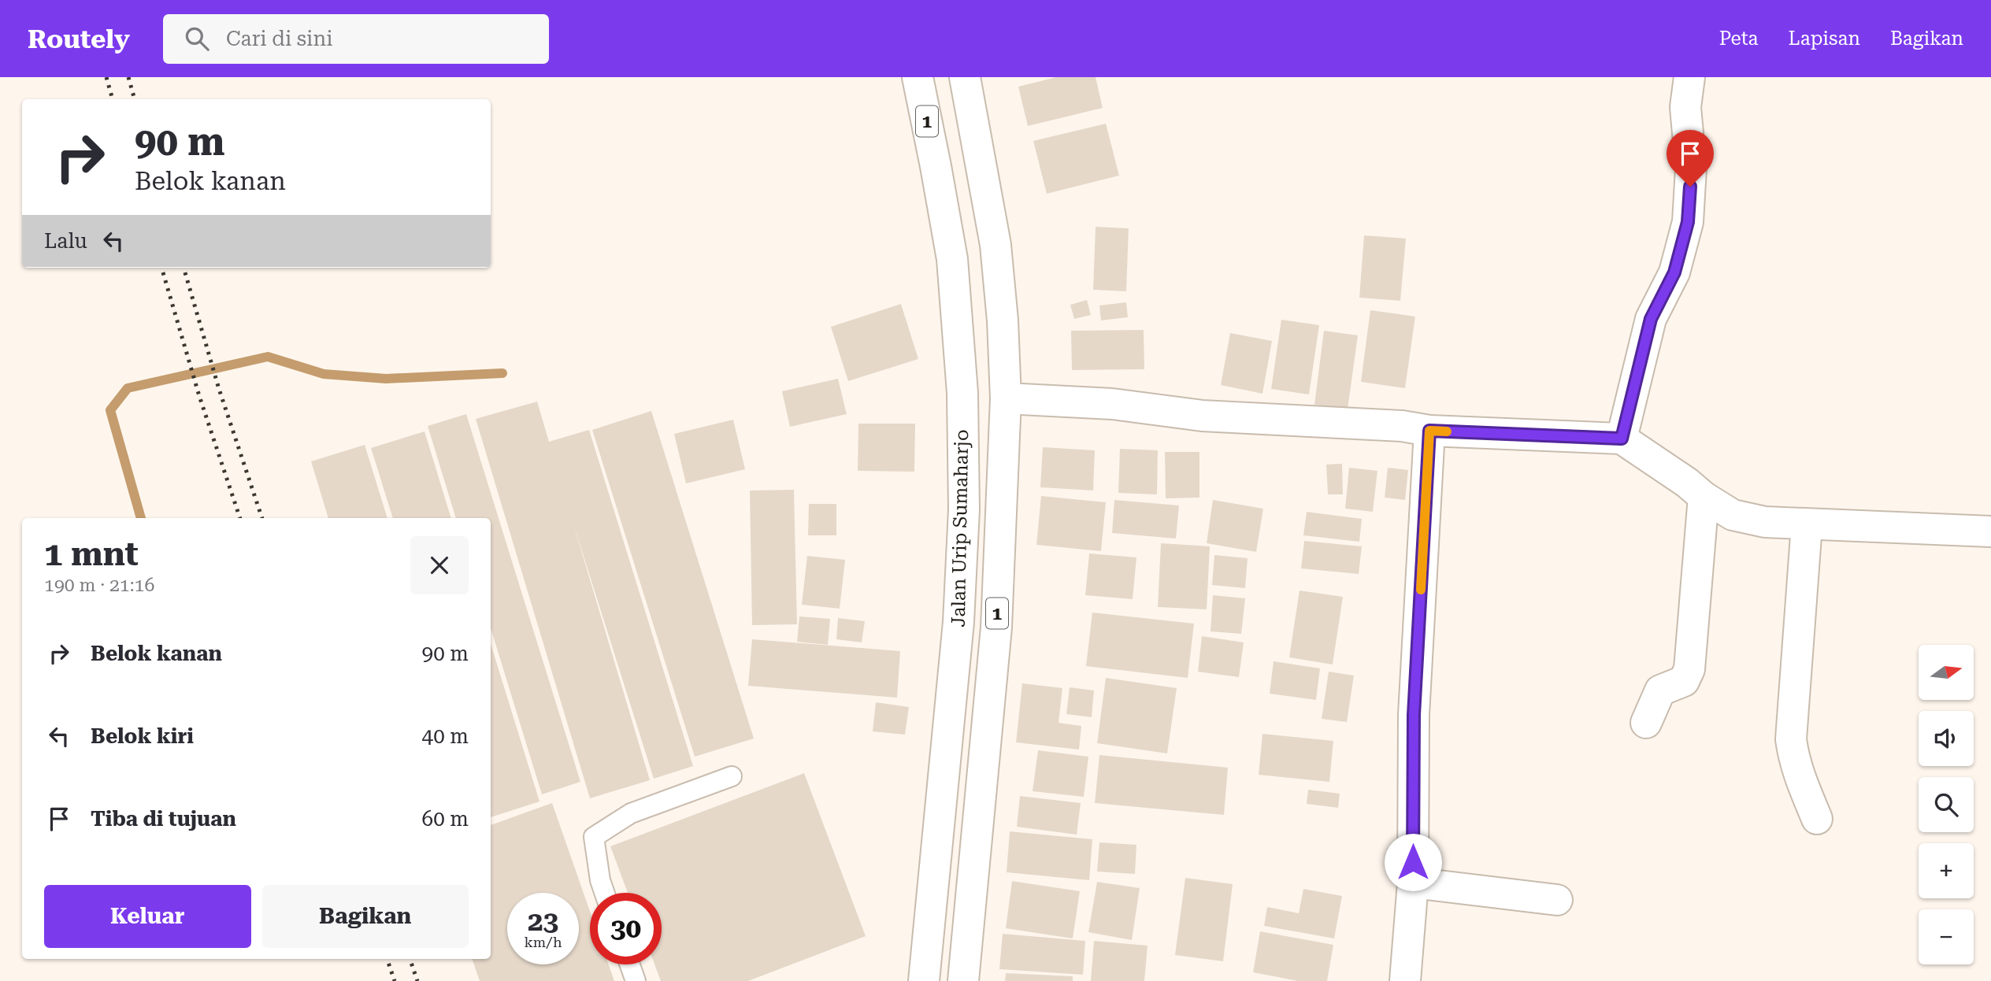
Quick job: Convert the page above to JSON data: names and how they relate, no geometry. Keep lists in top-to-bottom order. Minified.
{"streets":{"main road":["1","Jalan Urip Sumaharjo"]},"north":"right","page":{"header":"Routely","search":"Cari di sini","nav":["Peta","Lapisan","Bagikan"],"turn":["90 m","Belok kanan"],"then":"Lalu","heading":["1 mnt","190 m · 21:16"],"list":[{"name":"Belok kanan","value":"90 m"},{"name":"Belok kiri","value":"40 m"},{"name":"Tiba di tujuan","value":"60 m"}],"map_buttons":["+","−"],"buttons":["Keluar","Bagikan"],"speed":"23 km/h","limit":"30"}}
